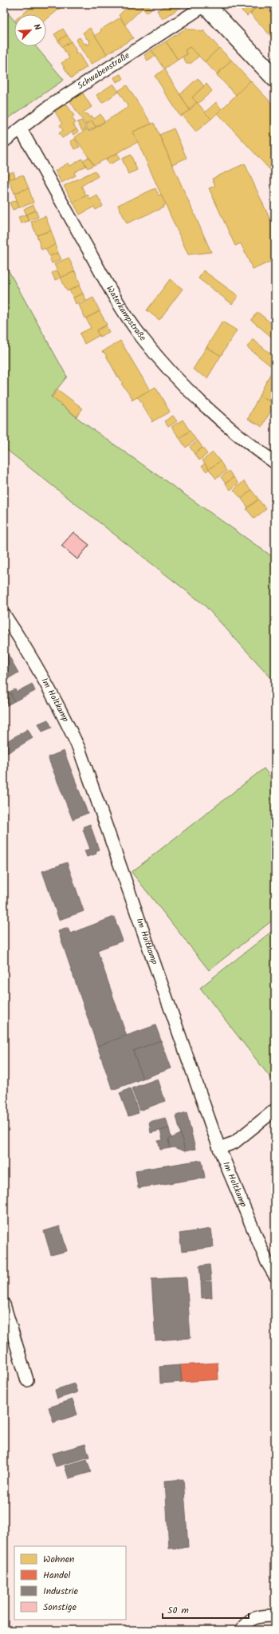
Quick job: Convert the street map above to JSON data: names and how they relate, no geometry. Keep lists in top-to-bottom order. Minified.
{"streets":{"street":["Schwabenstraße","Waterkampstraße","Im Holtkamp"]},"crossings":[["Schwabenstraße","Waterkampstraße"]],"legend":["Wohnen","Handel","Industrie","Sonstige"],"scale_bar":"50 m","north":"top right"}
